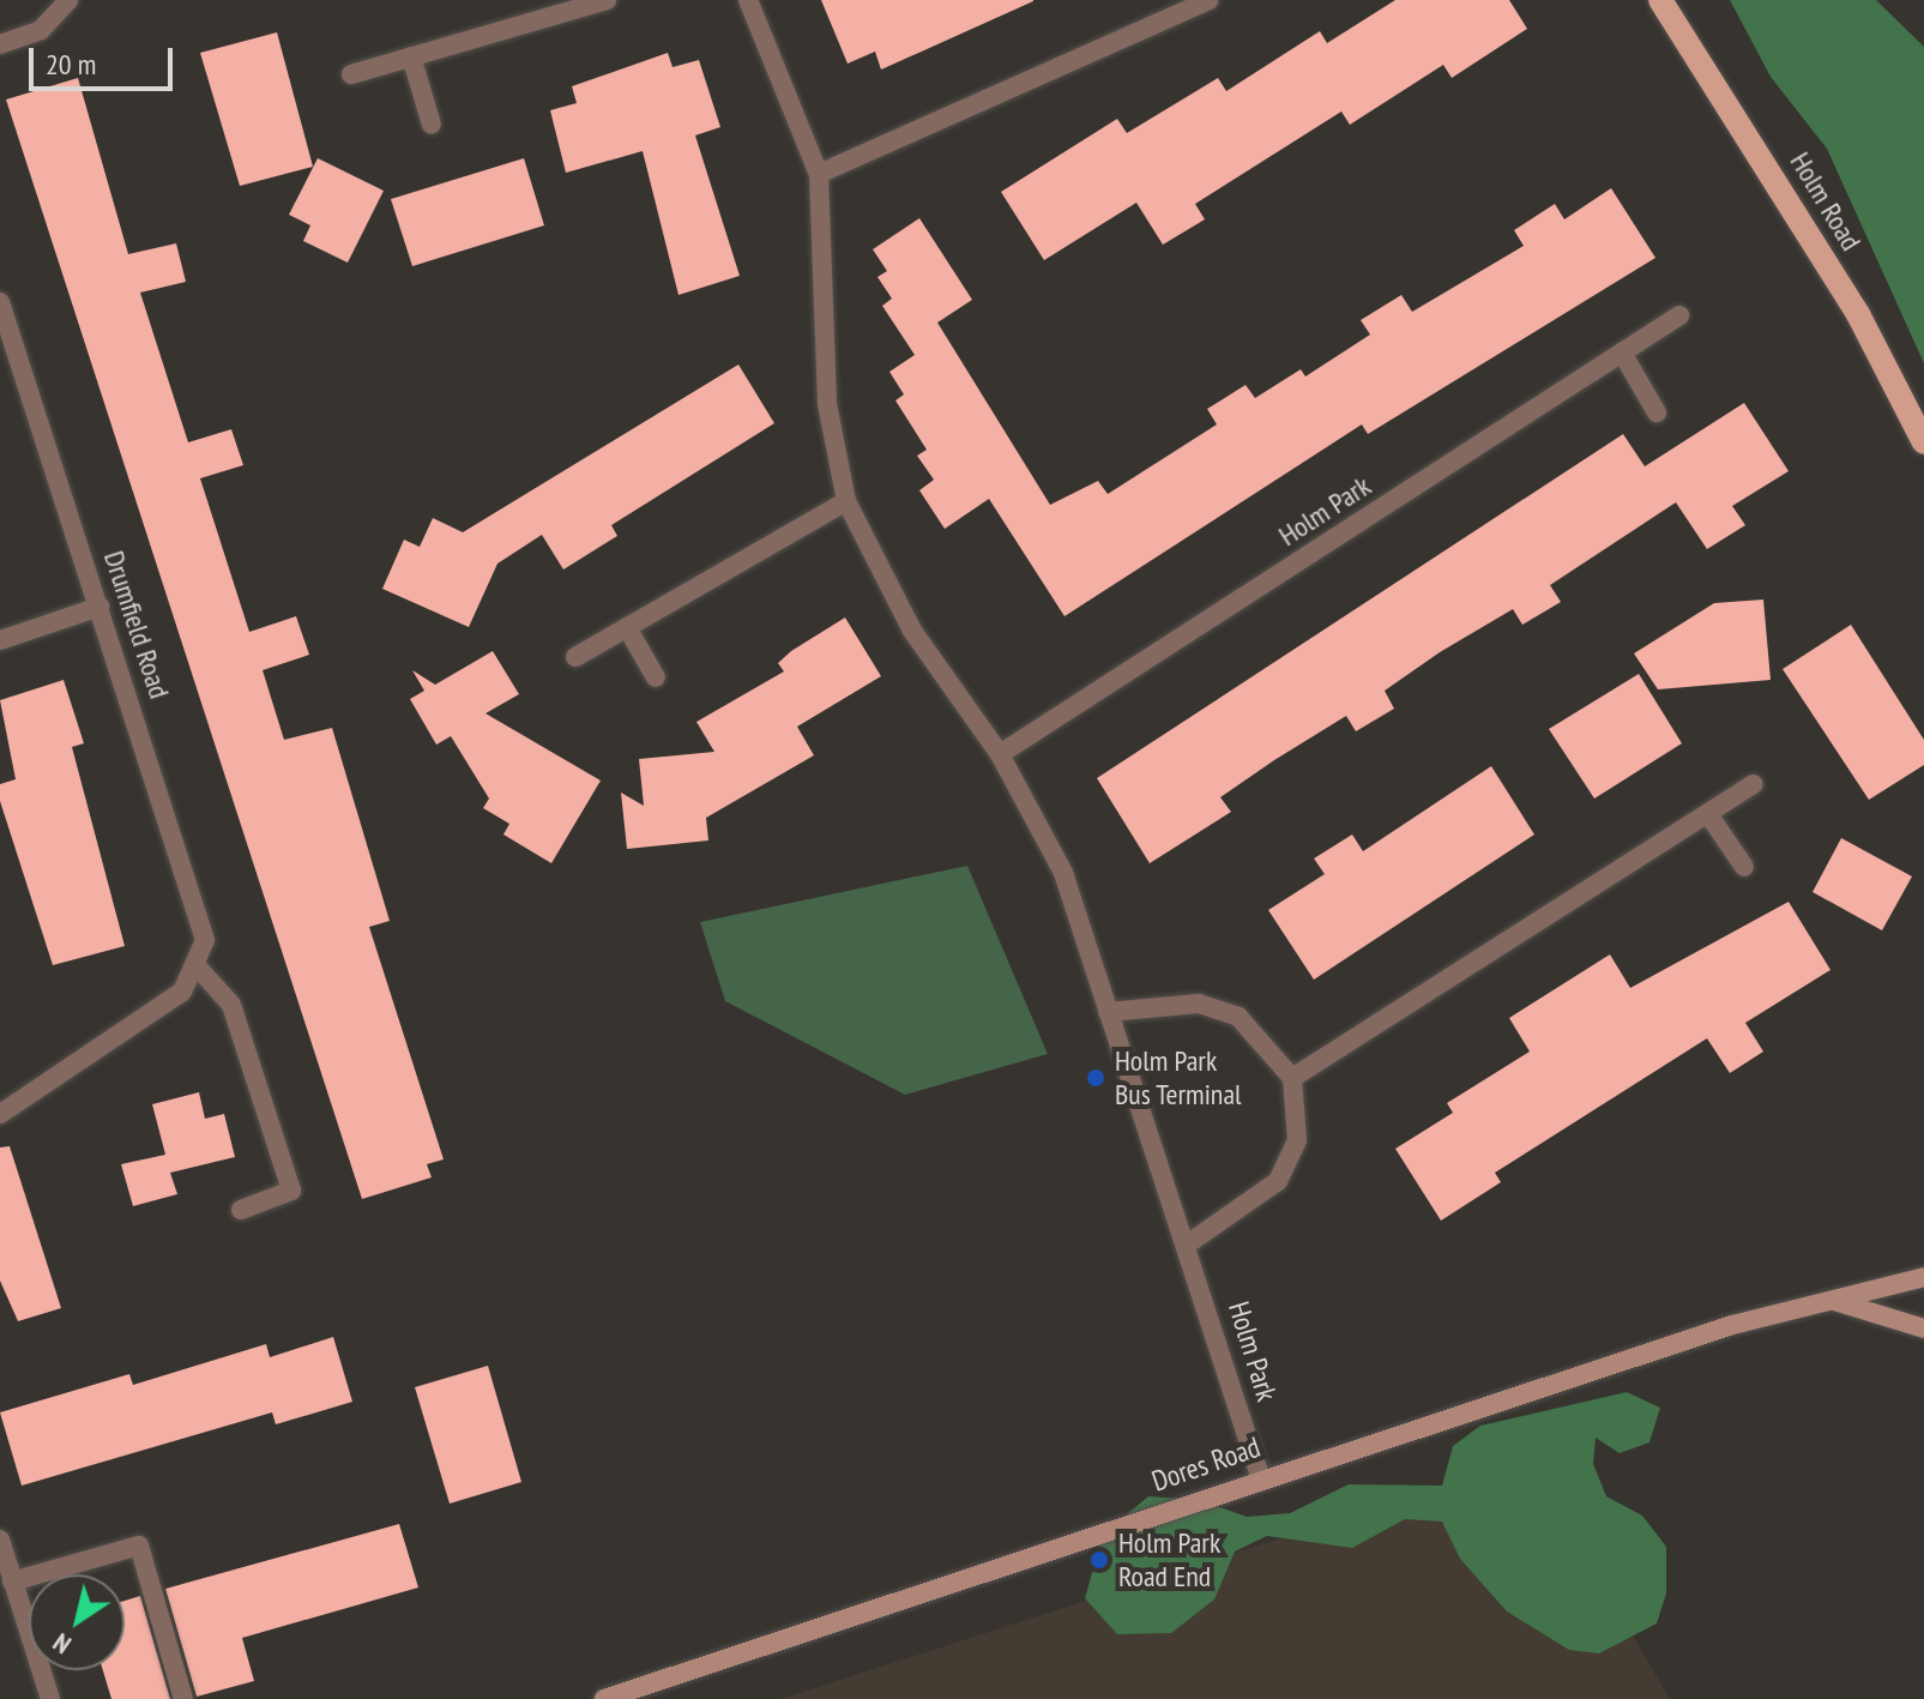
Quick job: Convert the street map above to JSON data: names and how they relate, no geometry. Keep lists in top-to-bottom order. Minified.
{"streets":{"main road":["Holm Road","Dores Road"],"street":["Holm Park","Drumfield Road"]},"crossings":[["Holm Park","Dores Road"]],"places":["Holm Park Bus Terminal","Holm Park Road End"],"scale_bar":"20 m","north":"bottom left"}
